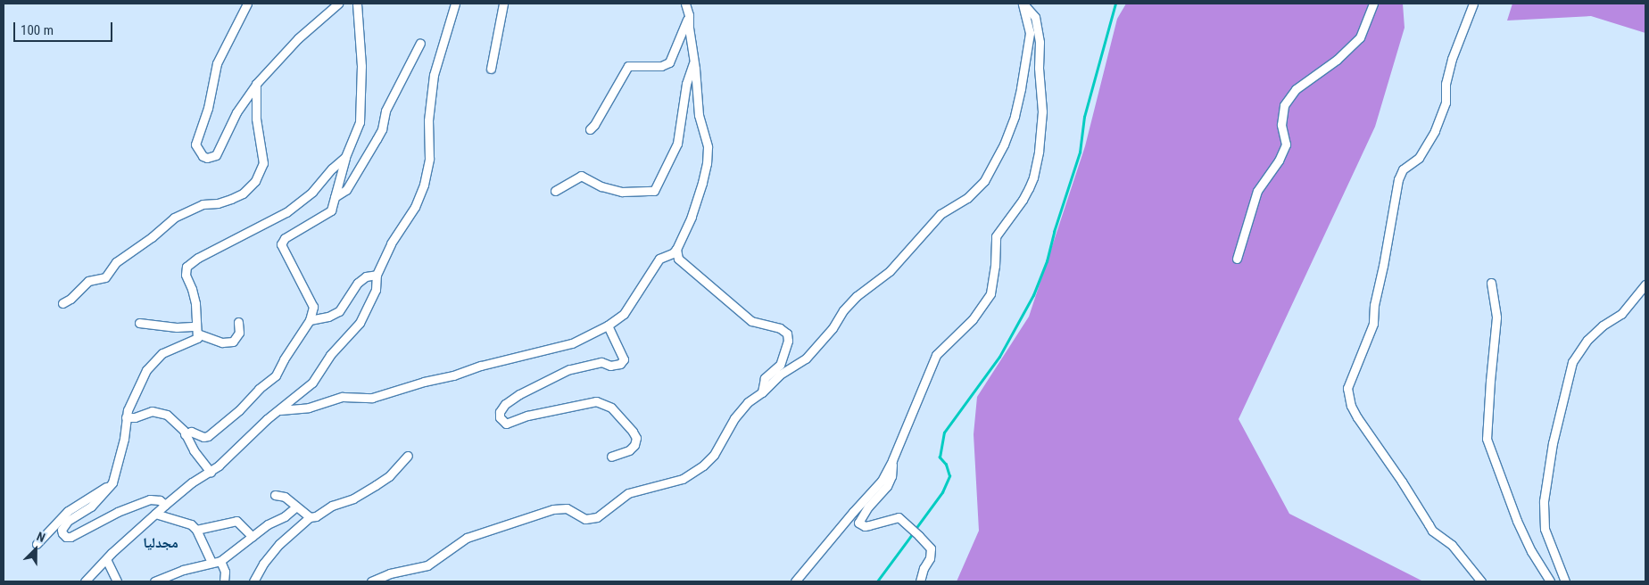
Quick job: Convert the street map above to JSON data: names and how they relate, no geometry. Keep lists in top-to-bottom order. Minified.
{"districts":["مجدليا"],"scale_bar":"100 m","north":"top right"}
